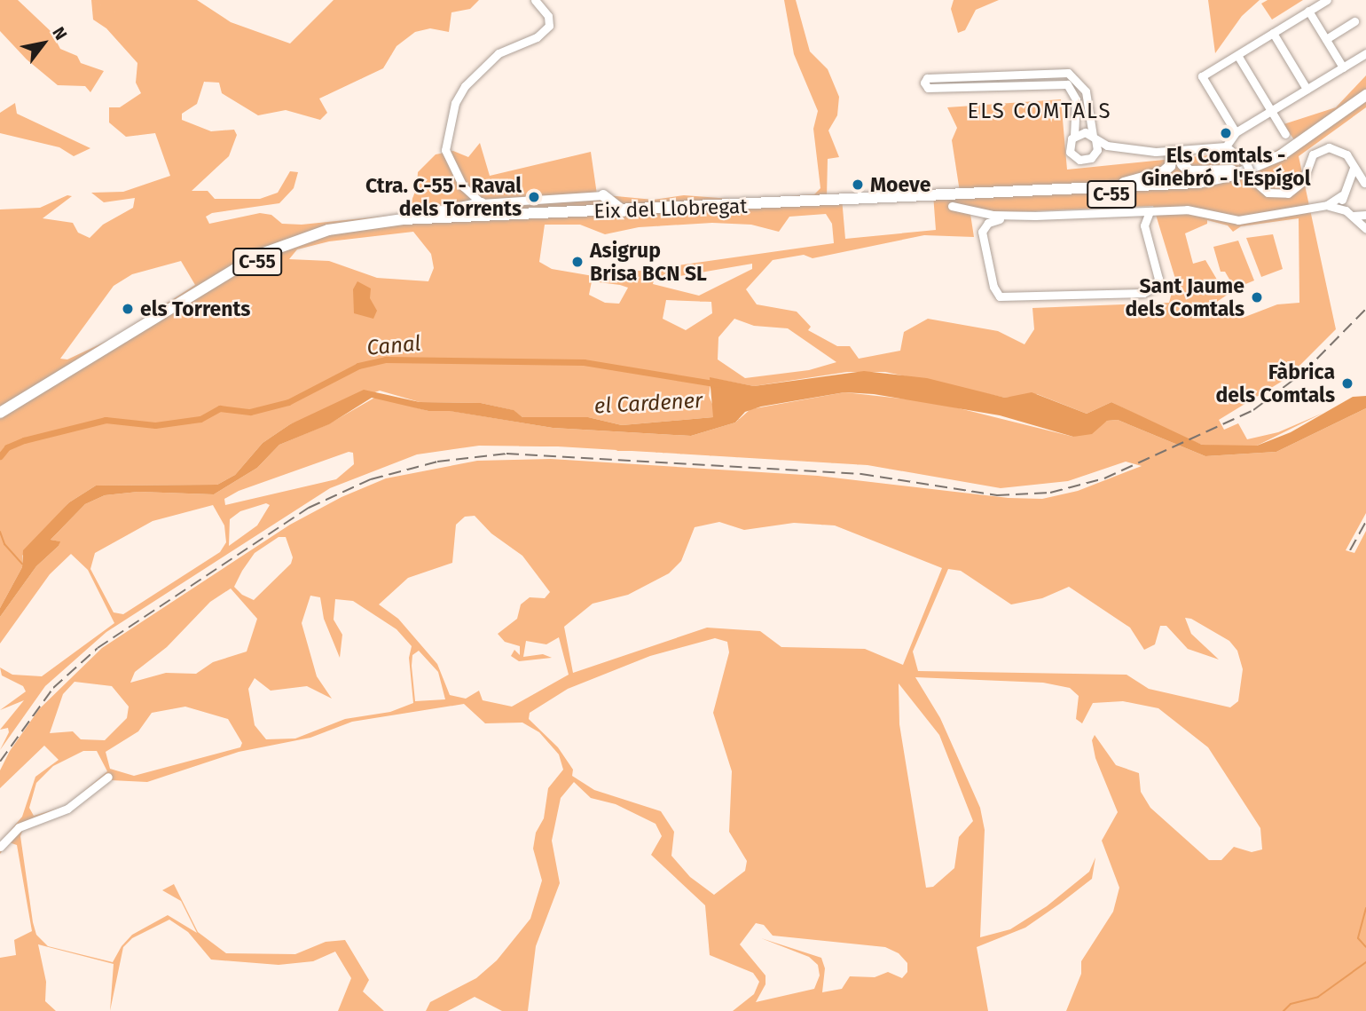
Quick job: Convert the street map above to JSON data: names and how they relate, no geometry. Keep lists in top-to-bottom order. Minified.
{"streets":{"highway":["C-55","Eix del Llobregat"]},"districts":["ELS COMTALS"],"water":["Canal","el Cardener"],"places":["Els Comtals - Ginebró - l'Espígol","Moeve","Ctra. C-55 - Raval dels Torrents","Asigrup Brisa BCN SL","Sant Jaume dels Comtals","els Torrents","Fàbrica dels Comtals"],"north":"top right"}
